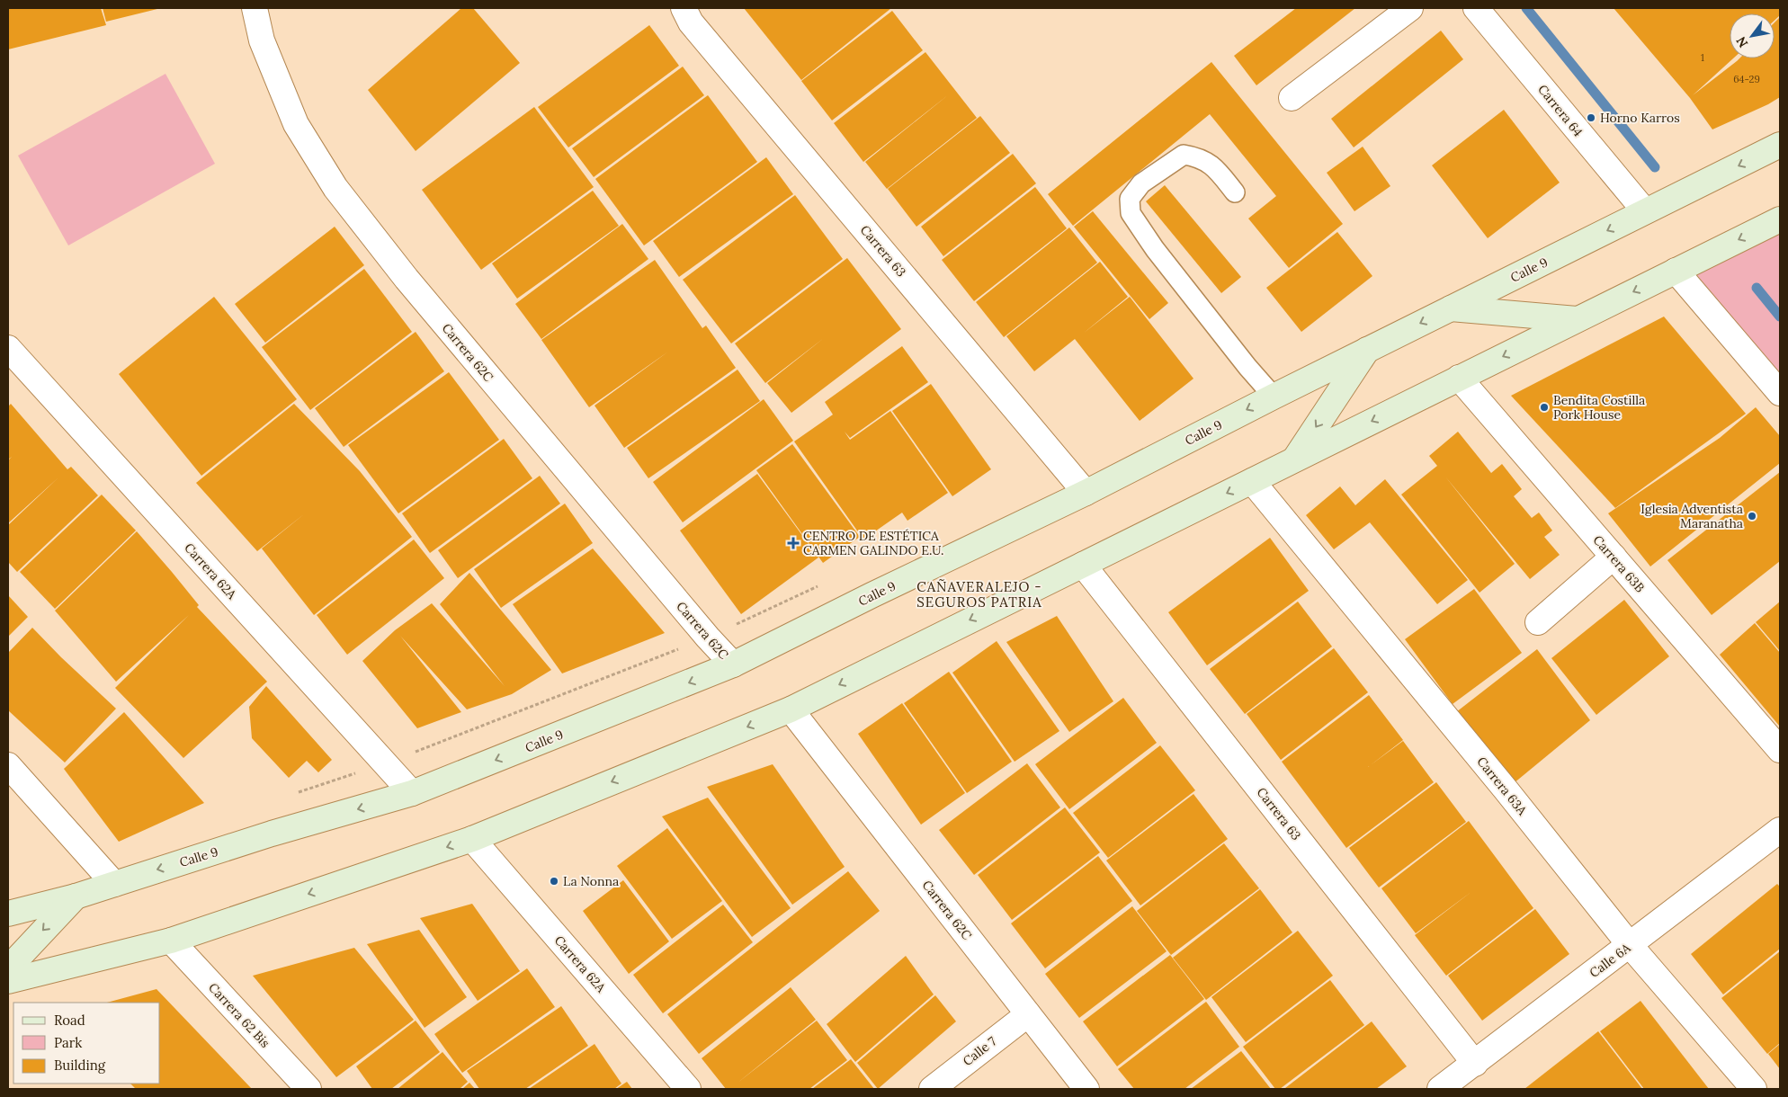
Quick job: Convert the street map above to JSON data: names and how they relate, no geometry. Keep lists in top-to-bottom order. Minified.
{"streets":{"main road":["Calle 9"],"street":["Carrera 64","Carrera 63","Carrera 62C","Carrera 63B","Carrera 62A","Carrera 63A","Calle 6A","Carrera 62 Bis","Calle 7"]},"crossings":[["Carrera 64","Calle 9"],["Carrera 63","Calle 9"],["Carrera 63","Calle 6A"],["Calle 9","Carrera 62C"],["Calle 9","Carrera 62A"],["Carrera 62C","Calle 7"],["Carrera 63A","Calle 6A"]],"districts":["CAÑAVERALEJO - SEGUROS PATRIA"],"places":{"other":["Horno Karros","Bendita Costilla Pork House","Iglesia Adventista Maranatha","La Nonna"],"health":["CENTRO DE ESTÉTICA CARMEN GALINDO E.U."]},"house_numbers":["1","64-29"],"legend":["Road","Park","Building"],"north":"bottom left"}
